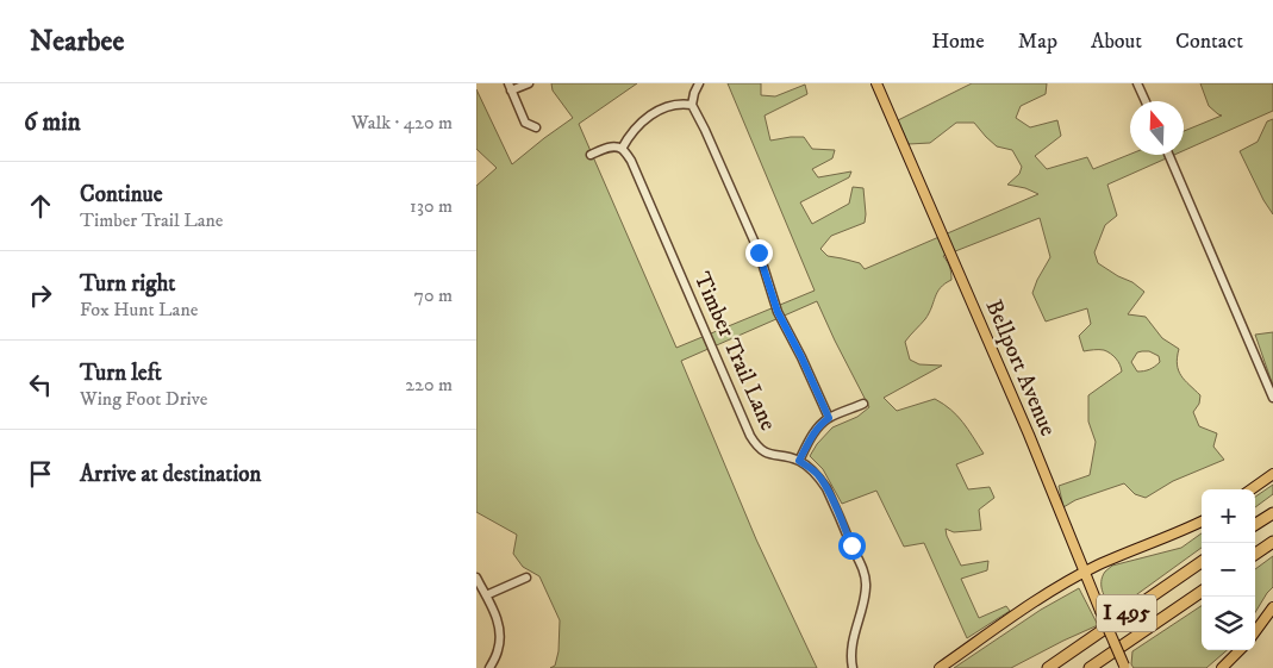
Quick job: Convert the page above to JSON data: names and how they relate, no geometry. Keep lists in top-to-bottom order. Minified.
{"streets":{"highway":["I 495"],"main road":["Bellport Avenue"],"street":["Timber Trail Lane"]},"north":"top","page":{"header":"Nearbee","nav":["Home","Map","About","Contact"],"heading":["6 min","Walk · 420 m"],"list":[["Continue","Timber Trail Lane","130 m"],["Turn right","Fox Hunt Lane","70 m"],["Turn left","Wing Foot Drive","220 m"],"Arrive at destination"],"map_buttons":["+","−"]}}
